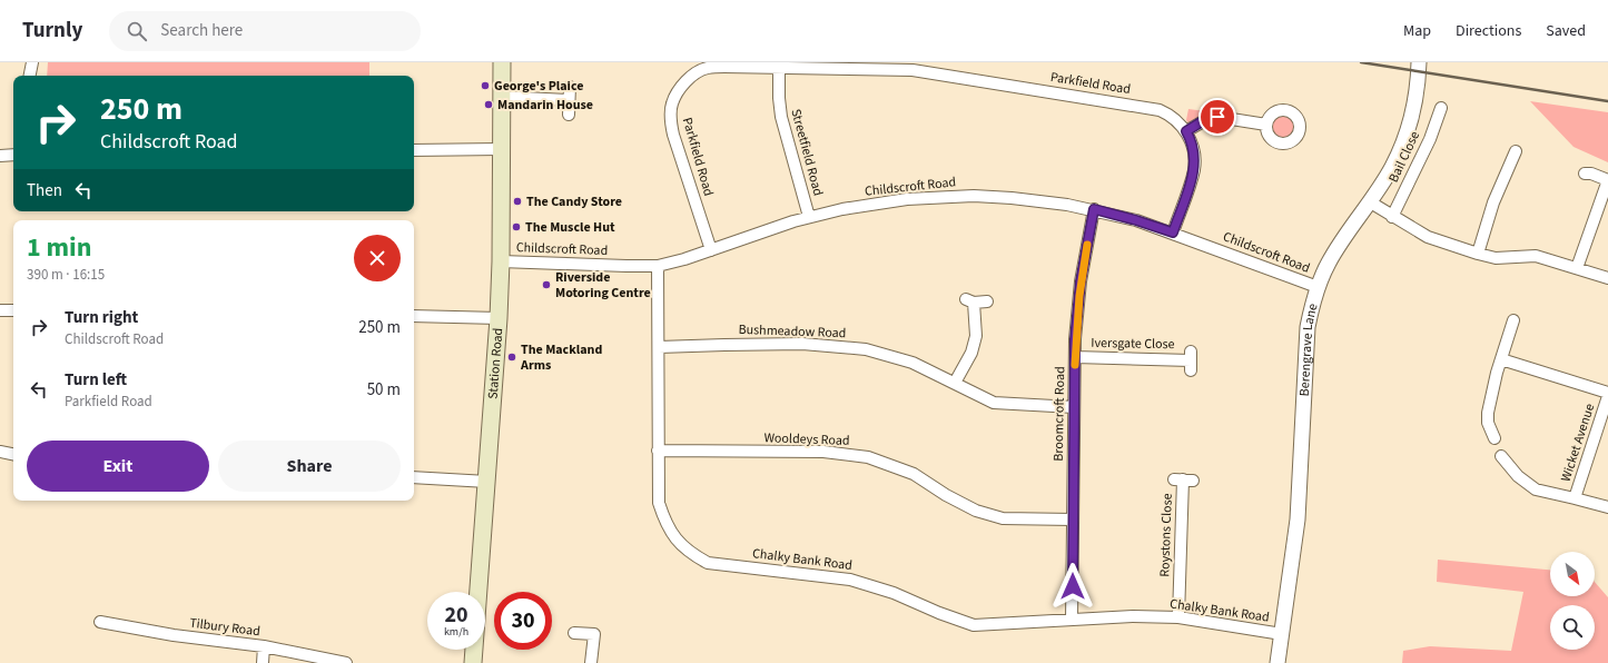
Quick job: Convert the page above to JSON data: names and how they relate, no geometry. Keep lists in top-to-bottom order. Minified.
{"streets":{"main road":["Station Road"],"street":["Parkfield Road","Streetfield Road","Bail Close","Childscroft Road","Bushmeadow Road","Iversgate Close","Berengrave Lane","Broomcroft Road","Wooldeys Road","Wicket Avenue","Roystons Close","Chalky Bank Road","Tilbury Road"]},"crossings":[["Parkfield Road","Streetfield Road"],["Parkfield Road","Childscroft Road"],["Streetfield Road","Childscroft Road"],["Childscroft Road","Berengrave Lane"],["Childscroft Road","Station Road"],["Childscroft Road","Broomcroft Road"],["Childscroft Road","Chalky Bank Road"],["Bushmeadow Road","Broomcroft Road"],["Bushmeadow Road","Chalky Bank Road"],["Iversgate Close","Broomcroft Road"],["Berengrave Lane","Chalky Bank Road"],["Broomcroft Road","Wooldeys Road"],["Broomcroft Road","Chalky Bank Road"],["Wooldeys Road","Chalky Bank Road"],["Roystons Close","Chalky Bank Road"]],"places":["George's Plaice","Mandarin House","The Candy Store","The Muscle Hut","Riverside Motoring Centre","The Mackland Arms"],"north":"bottom right","page":{"header":"Turnly","search":"Search here","nav":["Map","Directions","Saved"],"turn":["250 m","Childscroft Road"],"then":"Then","heading":["1 min","390 m · 16:15"],"list":[{"name":"Turn right","note":"Childscroft Road","value":"250 m"},{"name":"Turn left","note":"Parkfield Road","value":"50 m"}],"buttons":["Exit","Share"],"speed":"20 km/h","limit":"30"}}
